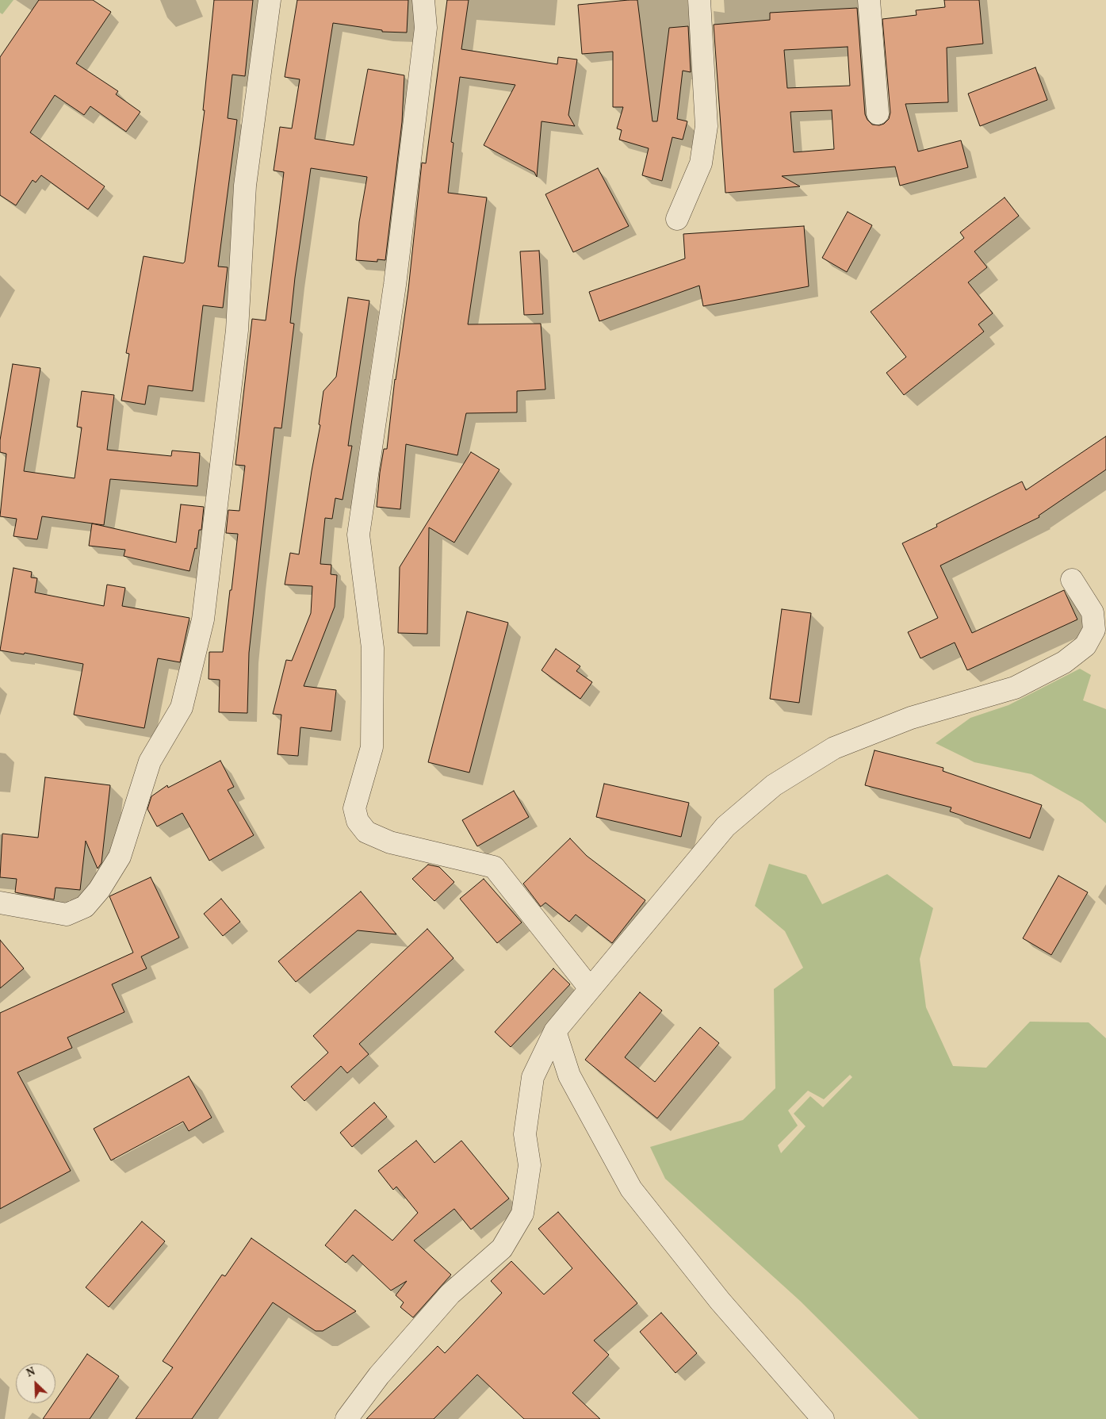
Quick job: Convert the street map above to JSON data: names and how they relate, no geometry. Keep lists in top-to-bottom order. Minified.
{"north":"top left"}
